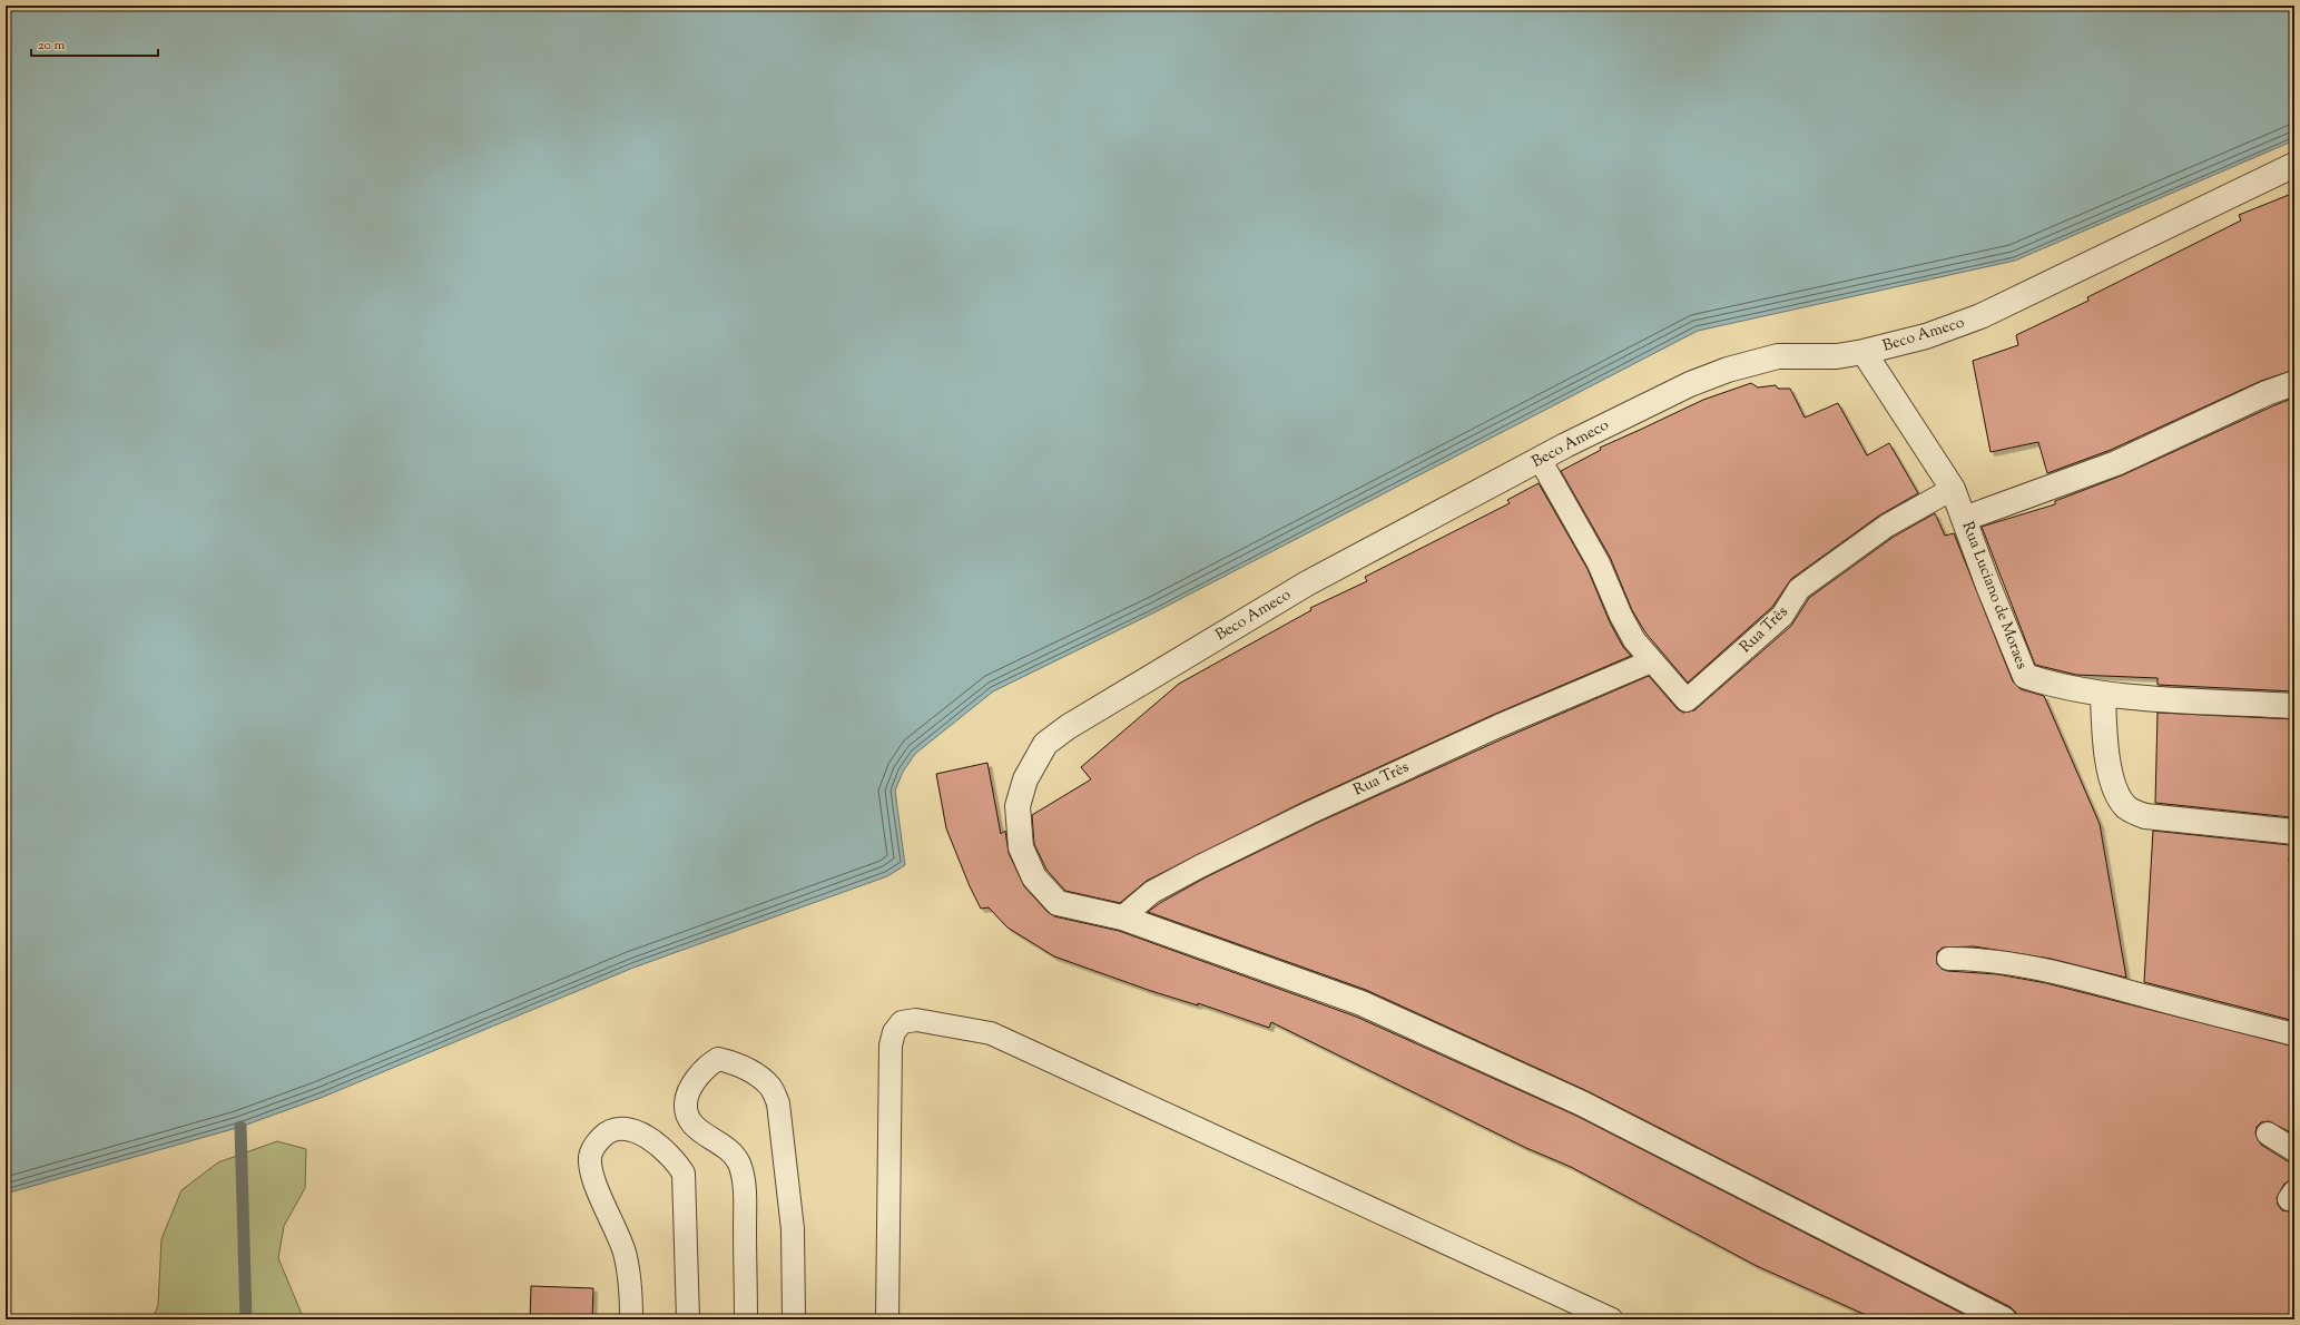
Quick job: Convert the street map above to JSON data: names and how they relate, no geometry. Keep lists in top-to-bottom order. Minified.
{"streets":{"street":["Beco Ameco","Rua Luciano de Moraes"],"lane":["Rua Três"]},"crossings":[["Beco Ameco","Rua Luciano de Moraes"],["Beco Ameco","Rua Três"],["Rua Luciano de Moraes","Rua Três"]],"scale_bar":"20 m"}
